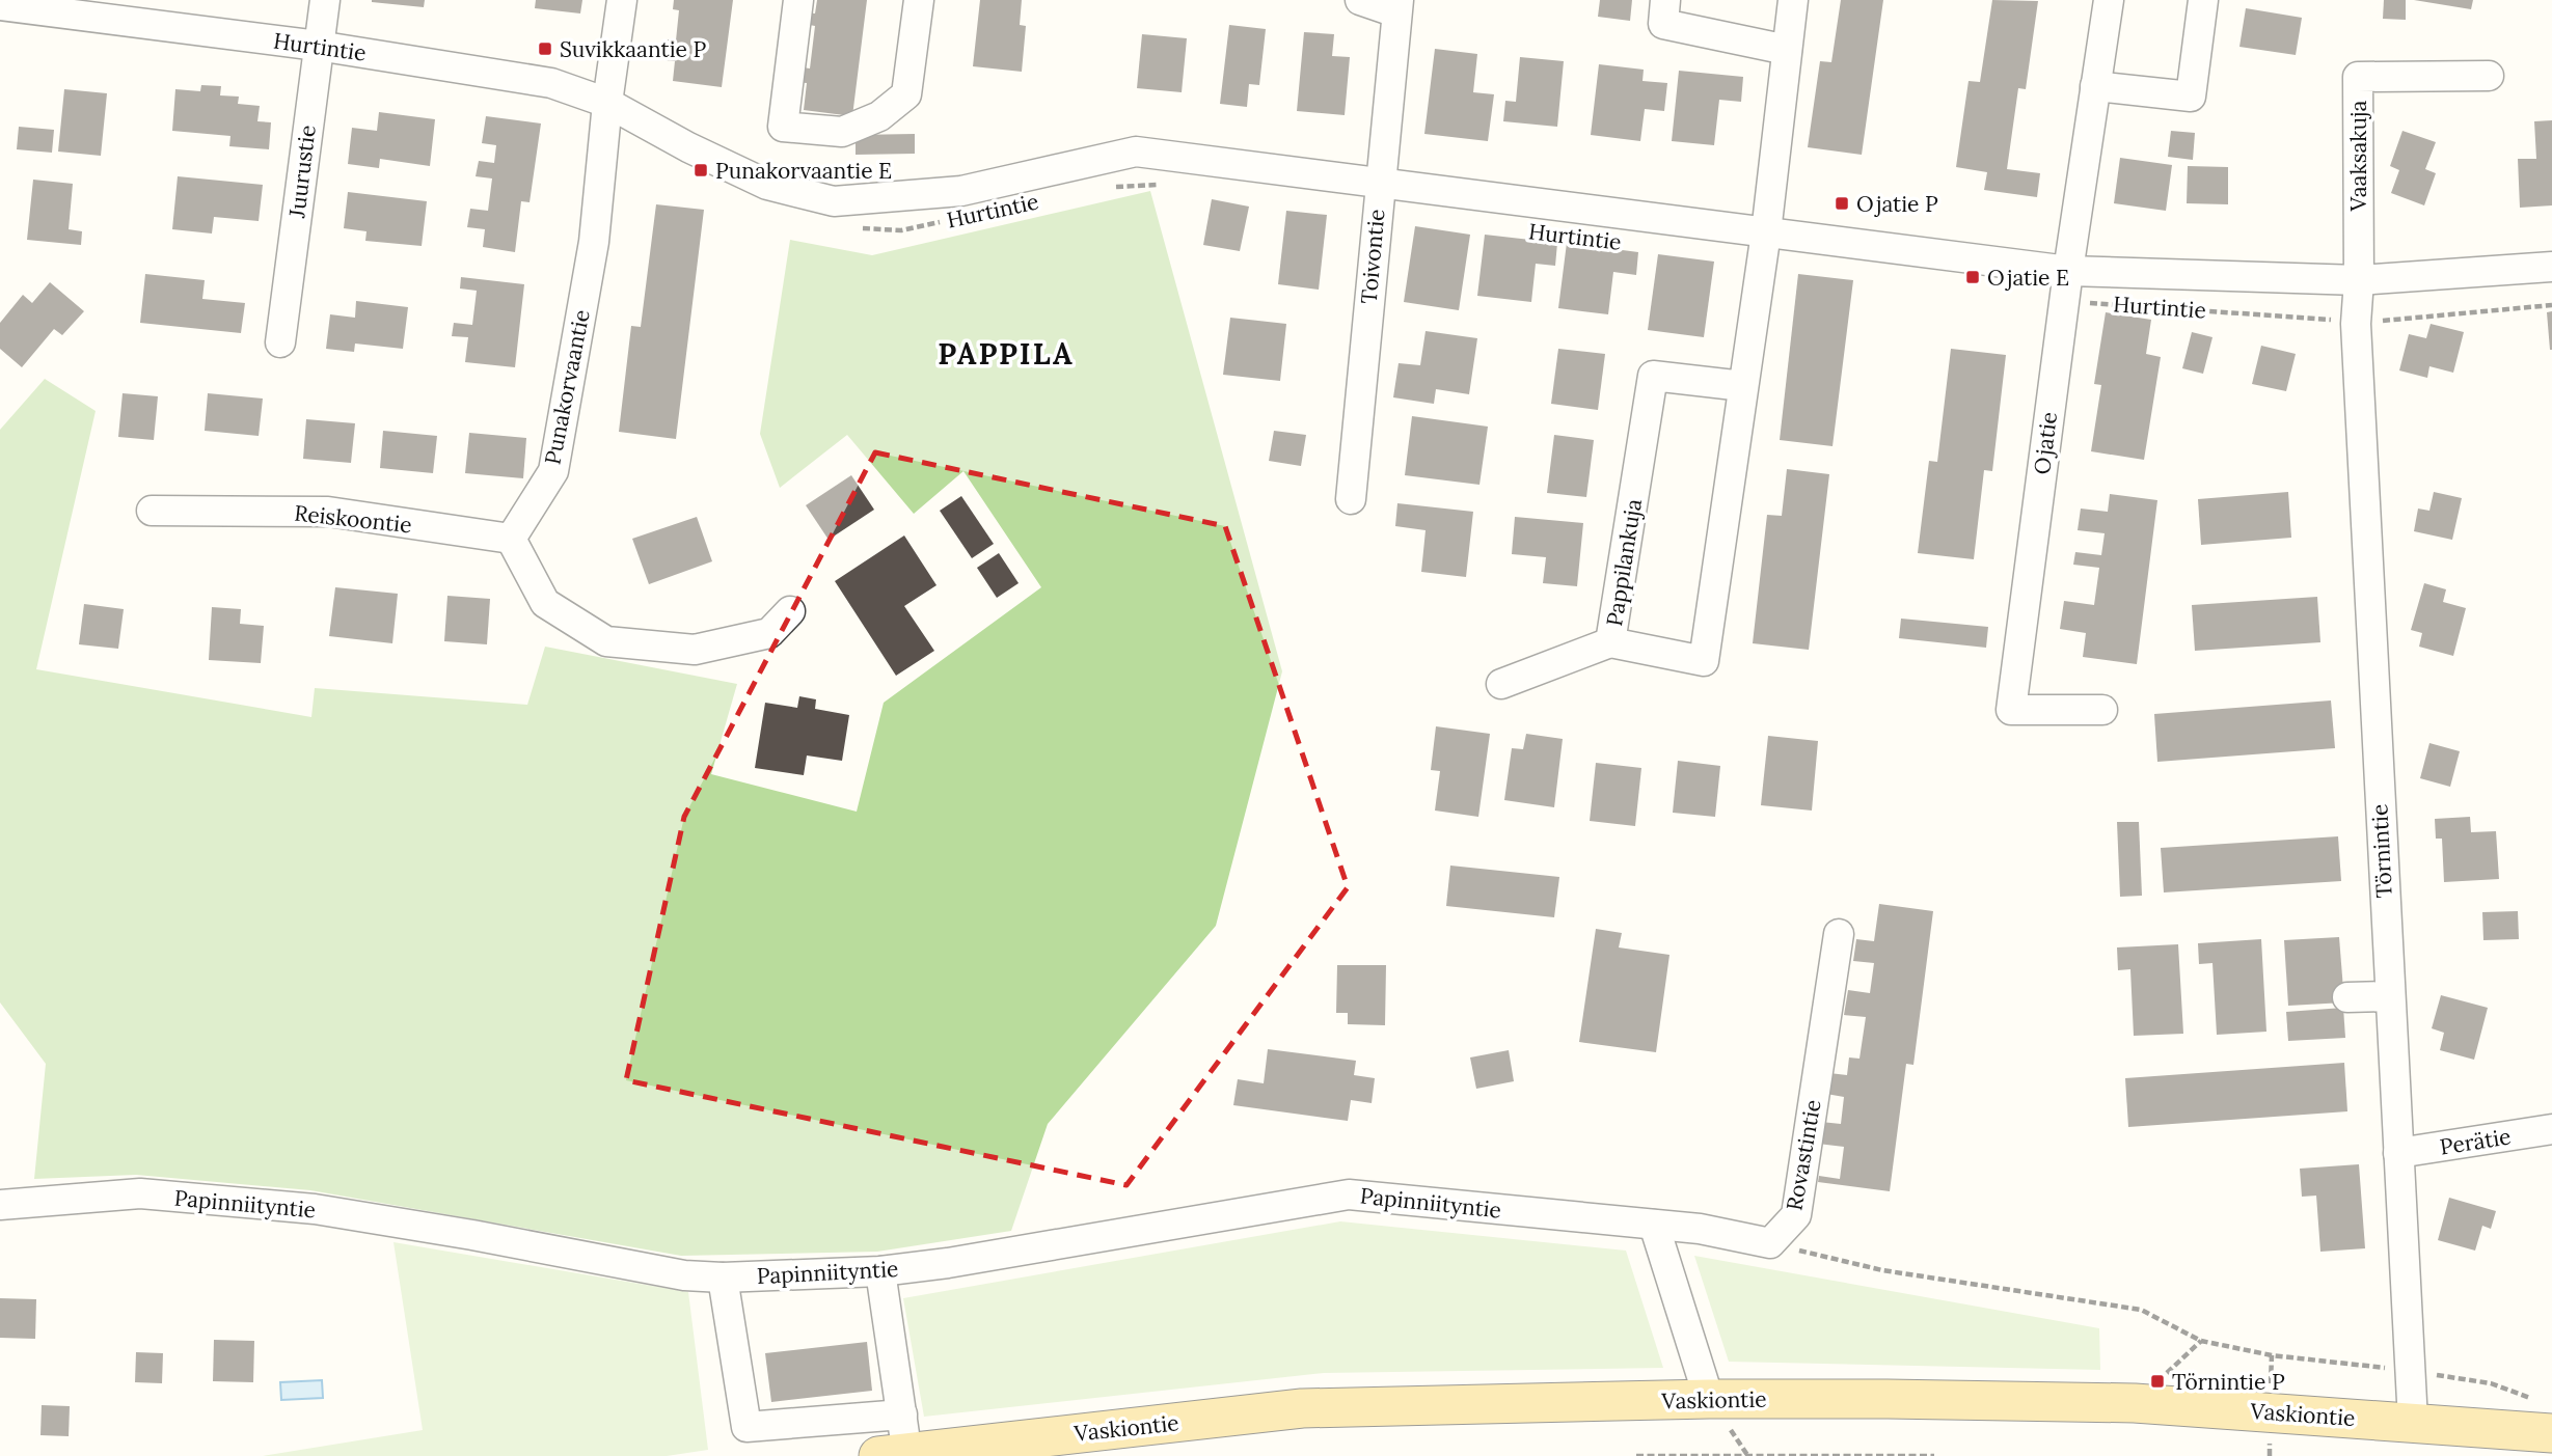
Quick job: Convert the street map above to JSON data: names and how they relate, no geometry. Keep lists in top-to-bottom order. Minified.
{"streets":{"main road":["Vaskiontie"],"street":["Hurtintie","Vaaksakuja","Juurustie","Toivontie","Punakorvaantie","Ojatie","Reiskoontie","Pappilankuja","Törnintie","Perätie","Rovastintie","Papinniityntie"]},"crossings":[["Hurtintie","Vaaksakuja"],["Hurtintie","Juurustie"],["Hurtintie","Toivontie"],["Hurtintie","Punakorvaantie"],["Hurtintie","Ojatie"],["Hurtintie","Pappilankuja"],["Hurtintie","Törnintie"],["Vaaksakuja","Törnintie"],["Punakorvaantie","Reiskoontie"],["Törnintie","Perätie"],["Törnintie","Vaskiontie"]],"districts":["PAPPILA"],"places":{"transit":["Suvikkaantie P","Punakorvaantie E","Ojatie P","Ojatie E","Törnintie P"]}}
